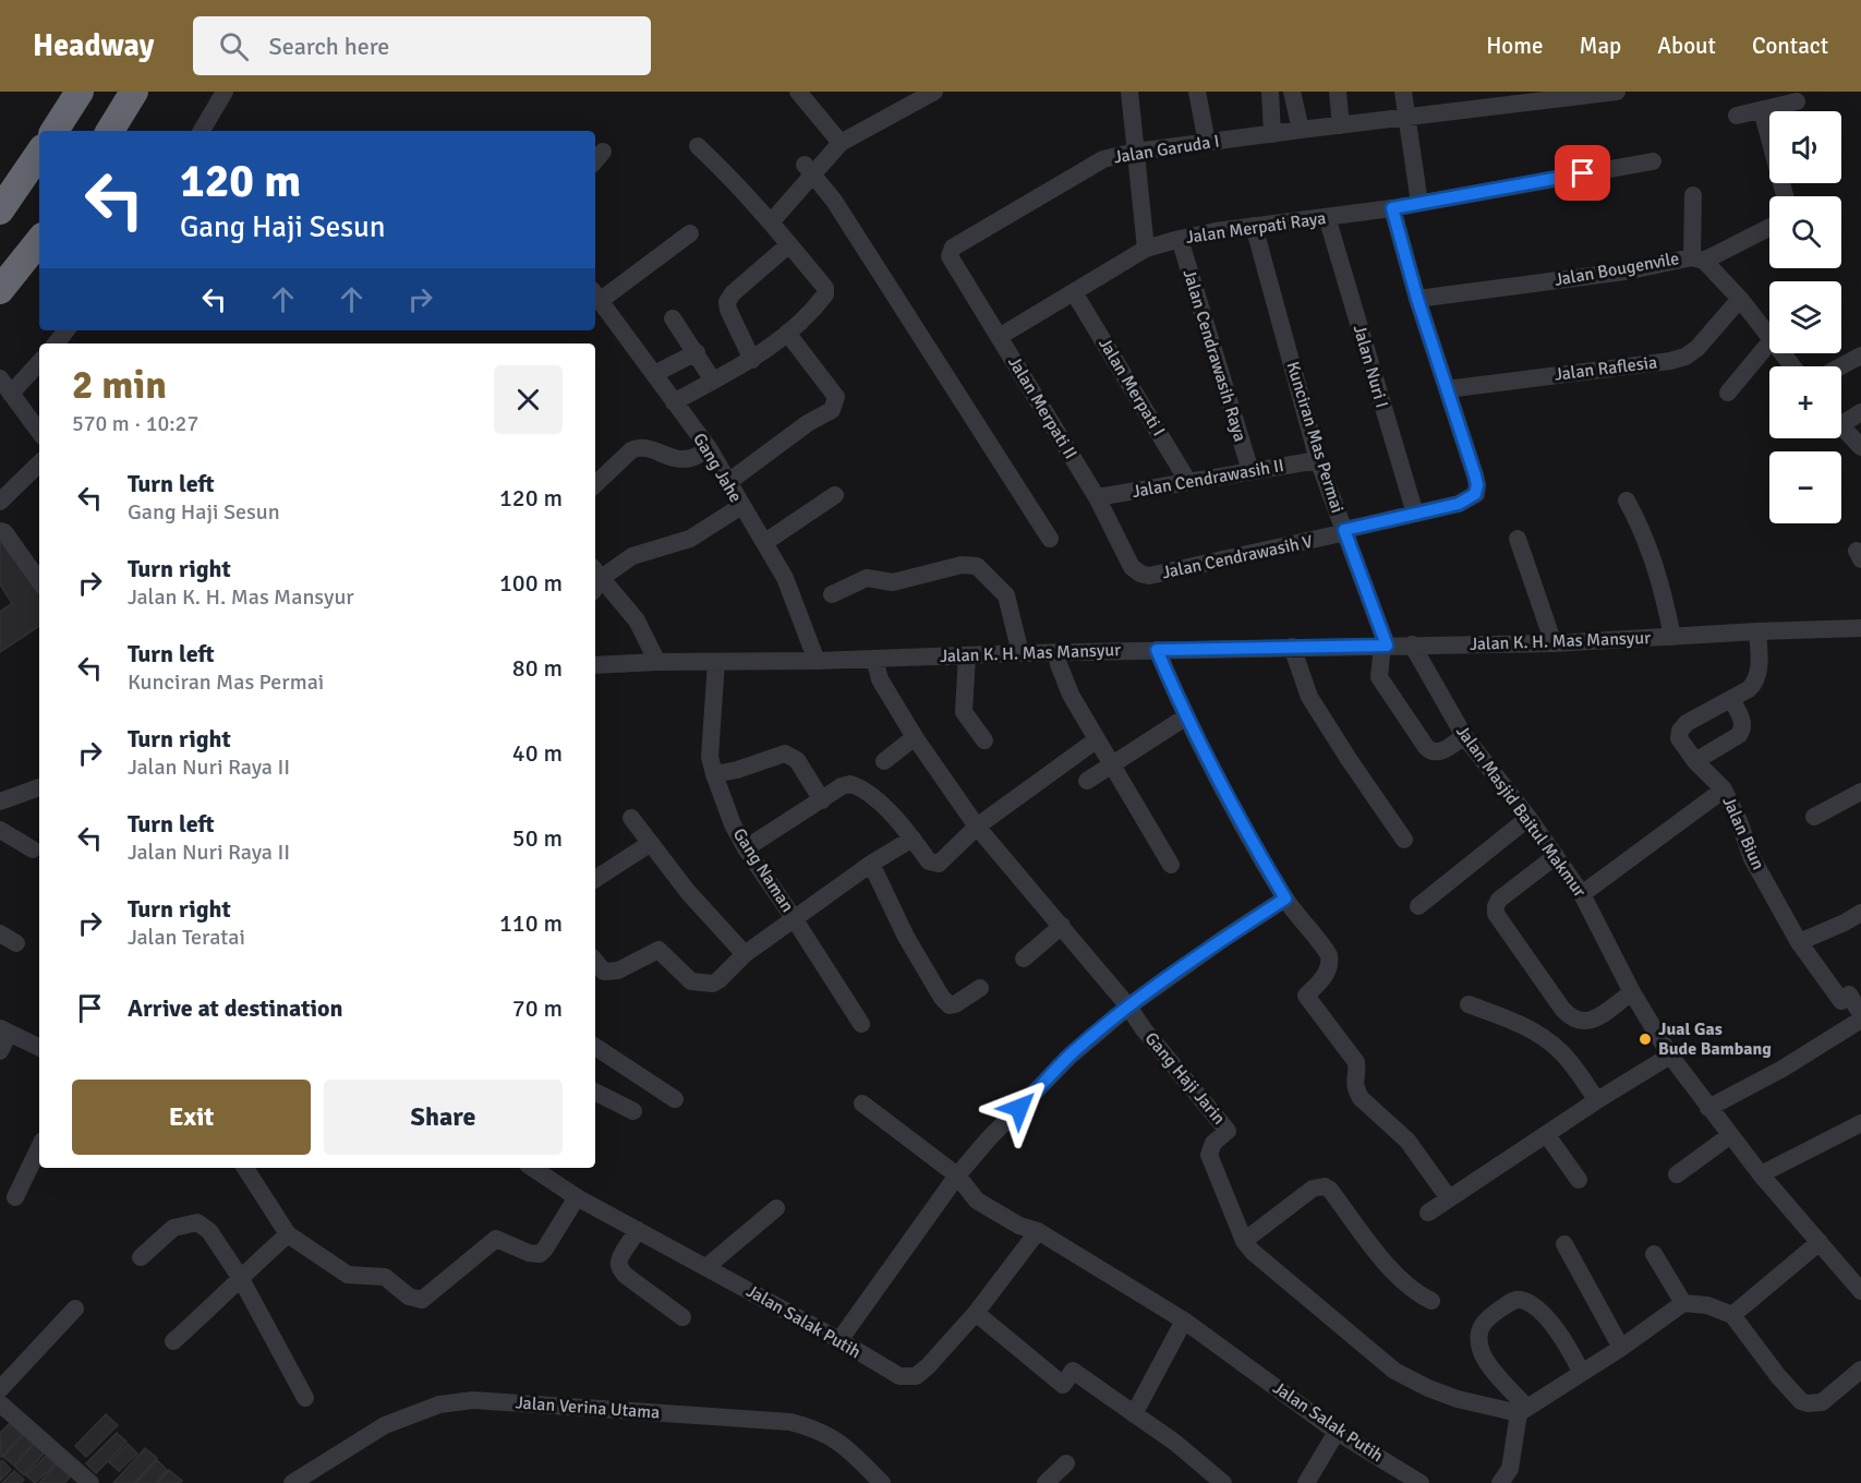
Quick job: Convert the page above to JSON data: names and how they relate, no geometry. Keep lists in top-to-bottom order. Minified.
{"streets":{"street":["Jalan Garuda I","Jalan Merpati Raya","Jalan Bougenvile","Jalan Cendrawasih Raya","Jalan Nuri I","Jalan Raflesia","Jalan Merpati I","Jalan Merpati II","Kunciran Mas Permai","Gang Jahe","Jalan Cendrawasih II","Jalan Cendrawasih V","Jalan K. H. Mas Mansyur","Jalan Masjid Baitul Makmur","Jalan Biun","Gang Naman","Gang Haji Jarin","Jalan Salak Putih","Jalan Verina Utama"]},"crossings":[["Jalan Garuda I","Jalan Merpati II"],["Jalan Merpati Raya","Jalan Cendrawasih Raya"],["Jalan Merpati Raya","Jalan Nuri I"],["Jalan Merpati Raya","Jalan Merpati I"],["Jalan Merpati Raya","Jalan Merpati II"],["Jalan Merpati Raya","Kunciran Mas Permai"],["Jalan Bougenvile","Jalan Raflesia"],["Jalan Cendrawasih Raya","Jalan Cendrawasih II"],["Jalan Nuri I","Jalan Cendrawasih V"],["Jalan Raflesia","Jalan Cendrawasih V"],["Jalan Merpati I","Jalan Cendrawasih II"],["Jalan Merpati II","Jalan Cendrawasih II"],["Jalan Merpati II","Jalan Cendrawasih V"],["Kunciran Mas Permai","Jalan Cendrawasih II"],["Kunciran Mas Permai","Jalan Cendrawasih V"],["Kunciran Mas Permai","Jalan K. H. Mas Mansyur"],["Gang Jahe","Jalan K. H. Mas Mansyur"],["Jalan K. H. Mas Mansyur","Jalan Masjid Baitul Makmur"],["Jalan K. H. Mas Mansyur","Jalan Biun"],["Jalan K. H. Mas Mansyur","Gang Naman"],["Jalan K. H. Mas Mansyur","Gang Haji Jarin"]],"places":["Jual Gas Bude Bambang"],"page":{"header":"Headway","search":"Search here","nav":["Home","Map","About","Contact"],"map_buttons":["+","−"],"turn":["120 m","Gang Haji Sesun"],"heading":["2 min","570 m · 10:27"],"list":[{"name":"Turn left","note":"Gang Haji Sesun","value":"120 m"},{"name":"Turn right","note":"Jalan K. H. Mas Mansyur","value":"100 m"},{"name":"Turn left","note":"Kunciran Mas Permai","value":"80 m"},{"name":"Turn right","note":"Jalan Nuri Raya II","value":"40 m"},{"name":"Turn left","note":"Jalan Nuri Raya II","value":"50 m"},{"name":"Turn right","note":"Jalan Teratai","value":"110 m"},{"name":"Arrive at destination","value":"70 m"}],"buttons":["Exit","Share"]}}
